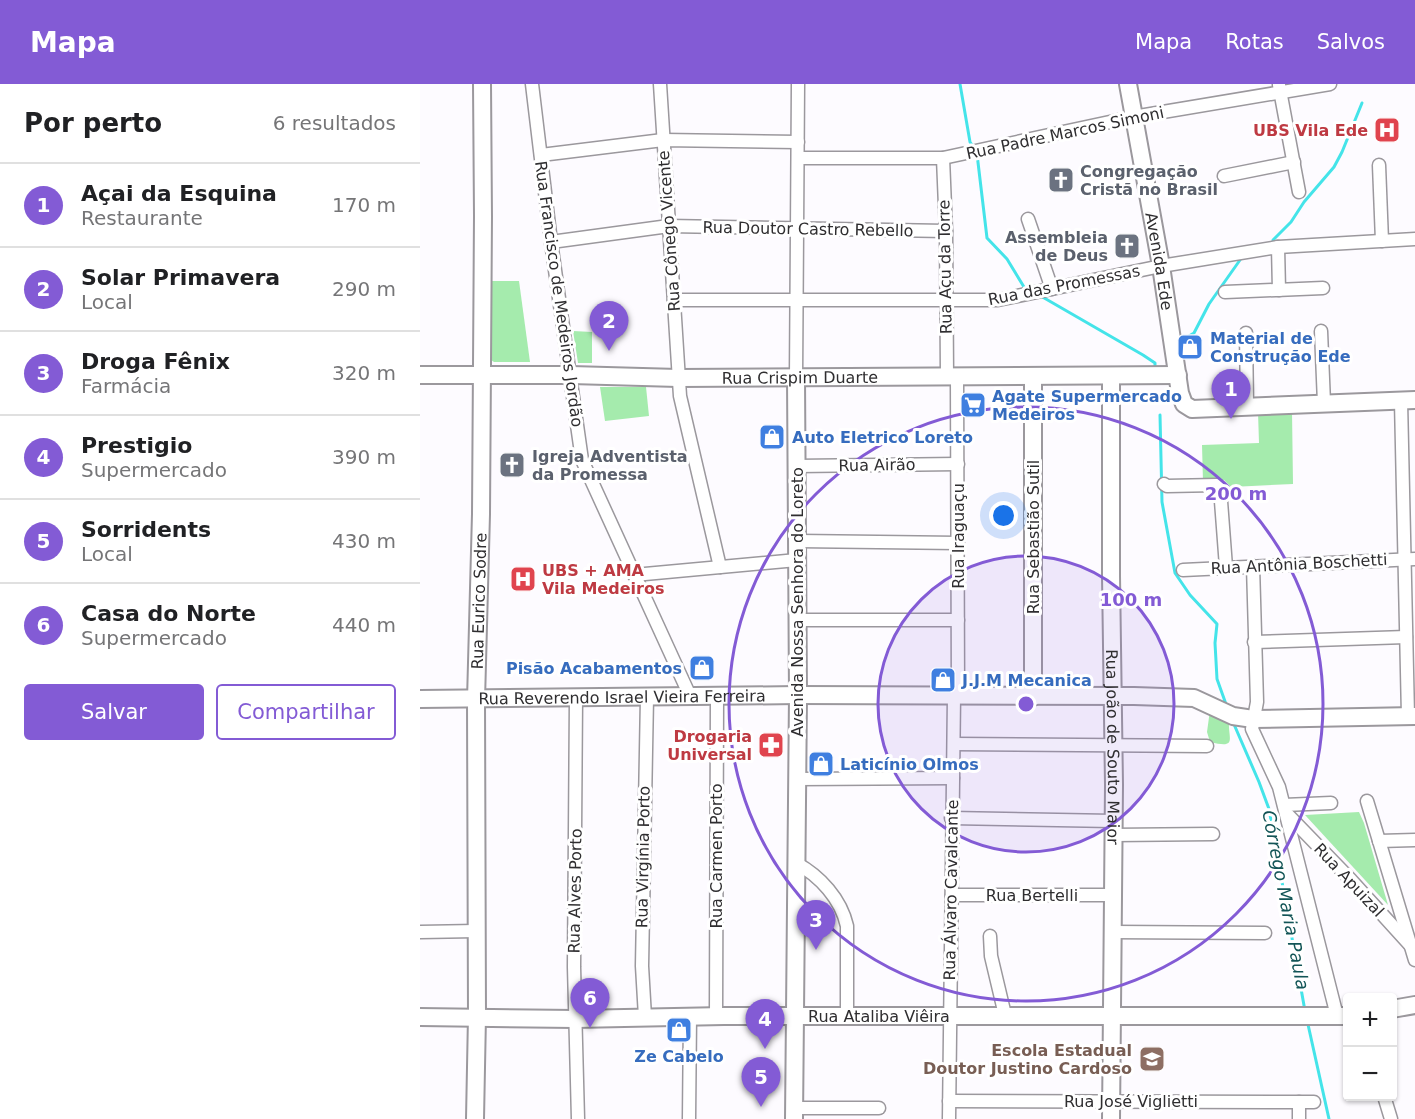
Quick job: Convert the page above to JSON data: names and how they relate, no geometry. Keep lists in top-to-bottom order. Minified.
{"streets":{"street":["Rua Padre Marcos Simoni","Rua Doutor Castro Rebello","Rua Cônego Vicente","Avenida Ede","Rua Açu da Torre","Rua das Promessas","Rua Francisco de Medeiros Jordão","Rua Crispim Duarte","Rua Airão","Rua Iraguaçu","Rua Sebastião Sutil","Rua Antônia Boschetti","Rua Eurico Sodre","Avenida Nossa Senhora do Loreto","Rua Reverendo Israel Vieira Ferreira","Rua João de Souto Maior","Rua Carmen Porto","Rua Virgínia Porto","Rua Apuizal","Rua Álvaro Cavalcante","Rua Alves Porto","Rua Bertelli","Rua Ataliba Viêira","Rua José Viglietti"]},"crossings":[["Rua Padre Marcos Simoni","Avenida Ede"],["Rua Padre Marcos Simoni","Rua Açu da Torre"],["Rua Padre Marcos Simoni","Avenida Nossa Senhora do Loreto"],["Rua Doutor Castro Rebello","Rua Cônego Vicente"],["Rua Doutor Castro Rebello","Rua Açu da Torre"],["Rua Doutor Castro Rebello","Rua Francisco de Medeiros Jordão"],["Rua Doutor Castro Rebello","Avenida Nossa Senhora do Loreto"],["Rua Cônego Vicente","Rua das Promessas"],["Rua Cônego Vicente","Rua Crispim Duarte"],["Avenida Ede","Rua das Promessas"],["Avenida Ede","Rua Crispim Duarte"],["Rua Açu da Torre","Rua das Promessas"],["Rua Açu da Torre","Rua Crispim Duarte"],["Rua Açu da Torre","Rua Iraguaçu"],["Rua das Promessas","Avenida Nossa Senhora do Loreto"],["Rua Francisco de Medeiros Jordão","Rua Crispim Duarte"],["Rua Francisco de Medeiros Jordão","Rua Reverendo Israel Vieira Ferreira"],["Rua Crispim Duarte","Rua Iraguaçu"],["Rua Crispim Duarte","Rua Sebastião Sutil"],["Rua Crispim Duarte","Rua Eurico Sodre"],["Rua Crispim Duarte","Avenida Nossa Senhora do Loreto"],["Rua Crispim Duarte","Rua João de Souto Maior"],["Rua Airão","Rua Iraguaçu"],["Rua Airão","Avenida Nossa Senhora do Loreto"],["Rua Iraguaçu","Rua Reverendo Israel Vieira Ferreira"],["Rua Iraguaçu","Rua Álvaro Cavalcante"],["Rua Sebastião Sutil","Rua Reverendo Israel Vieira Ferreira"],["Rua Eurico Sodre","Rua Reverendo Israel Vieira Ferreira"],["Rua Eurico Sodre","Rua Ataliba Viêira"],["Avenida Nossa Senhora do Loreto","Rua Reverendo Israel Vieira Ferreira"],["Avenida Nossa Senhora do Loreto","Rua Ataliba Viêira"],["Rua Reverendo Israel Vieira Ferreira","Rua João de Souto Maior"],["Rua Reverendo Israel Vieira Ferreira","Rua Carmen Porto"],["Rua Reverendo Israel Vieira Ferreira","Rua Virgínia Porto"],["Rua Reverendo Israel Vieira Ferreira","Rua Álvaro Cavalcante"],["Rua Reverendo Israel Vieira Ferreira","Rua Alves Porto"],["Rua João de Souto Maior","Rua Bertelli"],["Rua João de Souto Maior","Rua Ataliba Viêira"],["Rua João de Souto Maior","Rua José Viglietti"],["Rua Carmen Porto","Rua Ataliba Viêira"],["Rua Virgínia Porto","Rua Ataliba Viêira"],["Rua Álvaro Cavalcante","Rua Bertelli"],["Rua Álvaro Cavalcante","Rua Ataliba Viêira"],["Rua Álvaro Cavalcante","Rua José Viglietti"],["Rua Alves Porto","Rua Ataliba Viêira"]],"water":["Córrego Maria Paula"],"places":{"hospital":["UBS Vila Ede","UBS + AMA Vila Medeiros"],"church":["Congregação Cristã no Brasil","Assembleia de Deus","Igreja Adventista da Promessa"],"shop":["Material de Construção Ede","Auto Eletrico Loreto","Pisão Acabamentos","J.J.M Mecanica","Laticínio Olmos","Ze Cabelo"],"supermarket":["Agate Supermercado Medeiros"],"pharmacy":["Drogaria Universal"],"school or university":["Escola Estadual Doutor Justino Cardoso"]},"page":{"header":"Mapa","nav":["Mapa","Rotas","Salvos"],"heading":["Por perto","6 resultados"],"list":[{"mark":"1","name":"Açai da Esquina","note":"Restaurante","value":"170 m"},{"mark":"2","name":"Solar Primavera","note":"Local","value":"290 m"},{"mark":"3","name":"Droga Fênix","note":"Farmácia","value":"320 m"},{"mark":"4","name":"Prestigio","note":"Supermercado","value":"390 m"},{"mark":"5","name":"Sorridents","note":"Local","value":"430 m"},{"mark":"6","name":"Casa do Norte","note":"Supermercado","value":"440 m"}],"pins":["2","1","3","6","4","5"],"buttons":["Salvar","Compartilhar"],"map_buttons":["+","−"]},"rings":["200 m","100 m"]}
